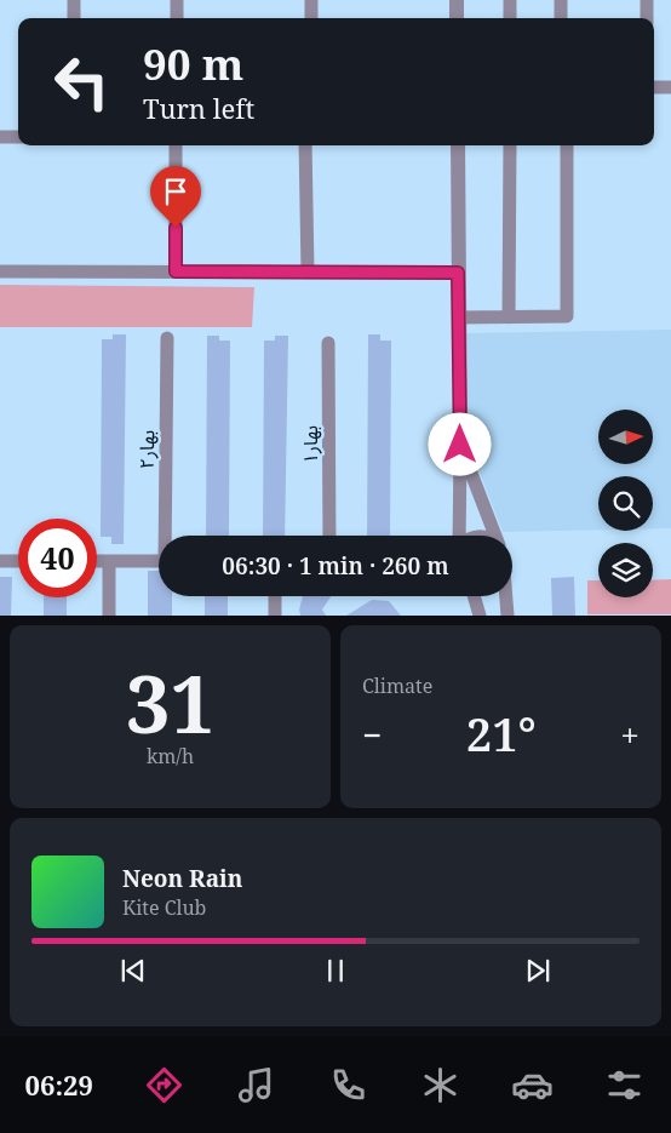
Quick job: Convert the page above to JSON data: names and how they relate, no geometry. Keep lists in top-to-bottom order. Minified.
{"streets":{"street":["بهار۱","بهار۲"]},"north":"right","page":{"turn":["90 m","Turn left"],"limit":"40","trip":"06:30 · 1 min · 260 m","tile":[["31","km/h"],"Climate"],"heat":["−","21°","+"],"song":["Neon Rain","Kite Club"],"tabs":"06:29"}}
